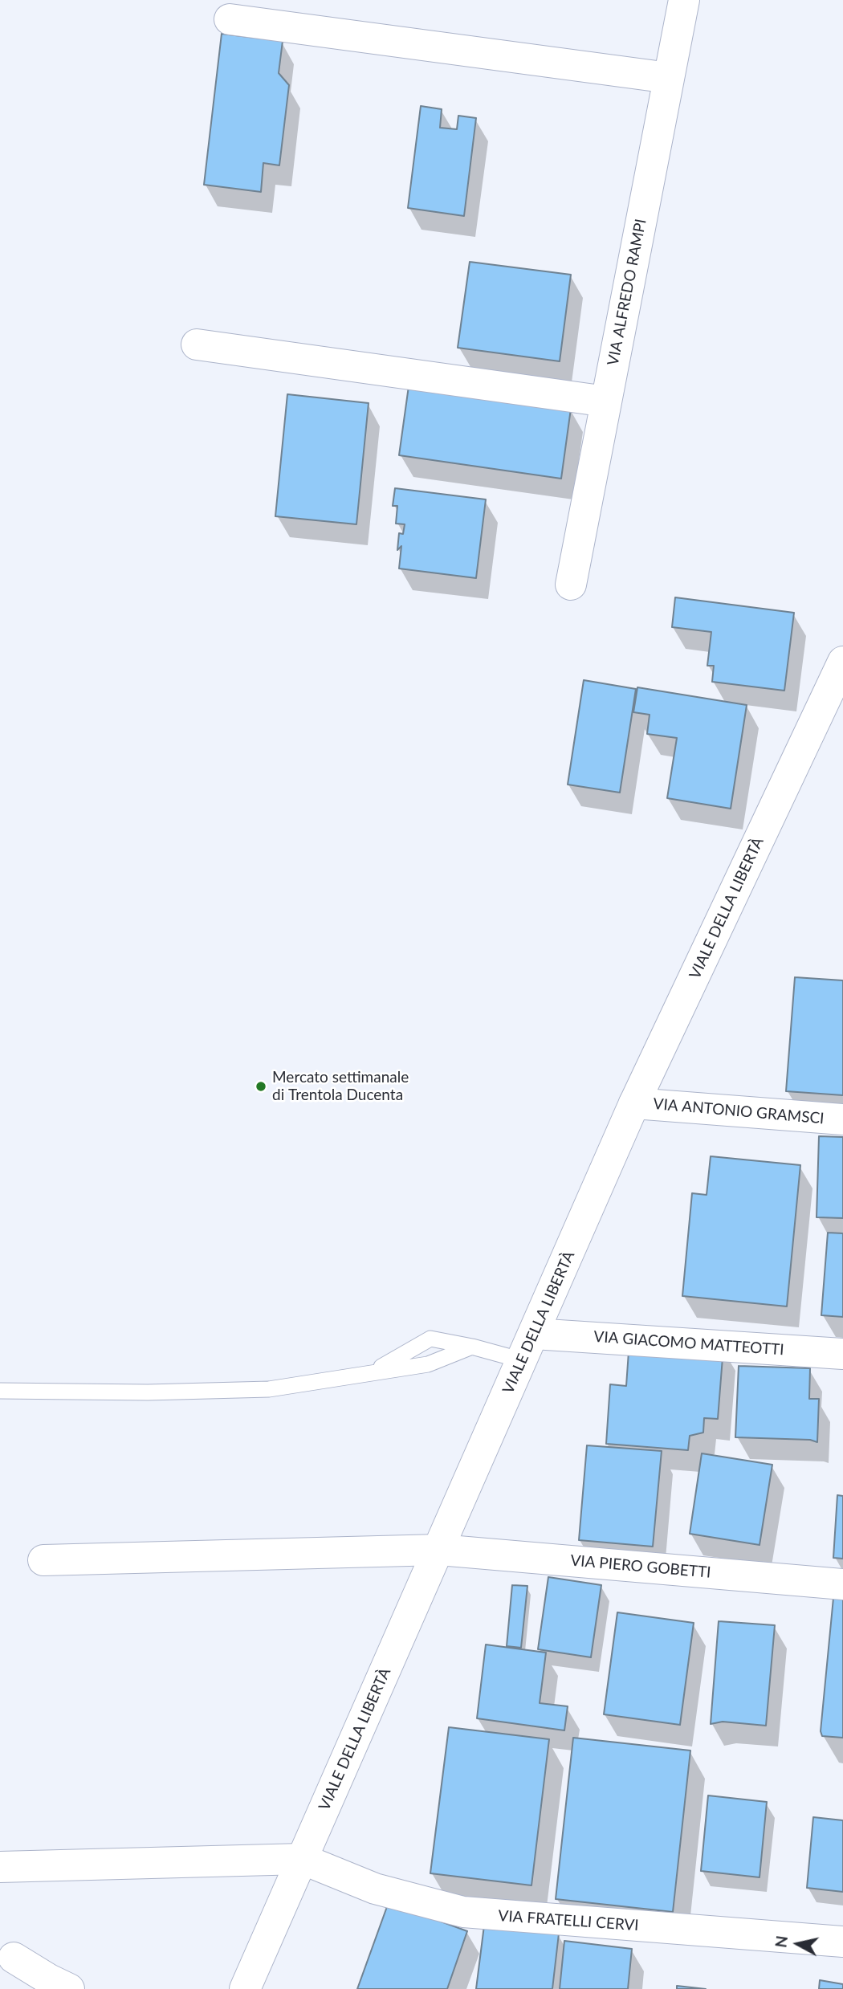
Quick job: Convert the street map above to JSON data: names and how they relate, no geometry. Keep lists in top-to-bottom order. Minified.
{"streets":{"street":["VIA ALFREDO RAMPI","VIALE DELLA LIBERTÀ","VIA ANTONIO GRAMSCI","VIA GIACOMO MATTEOTTI","VIA PIERO GOBETTI","VIA FRATELLI CERVI"]},"crossings":[["VIALE DELLA LIBERTÀ","VIA ANTONIO GRAMSCI"],["VIALE DELLA LIBERTÀ","VIA GIACOMO MATTEOTTI"],["VIALE DELLA LIBERTÀ","VIA PIERO GOBETTI"],["VIALE DELLA LIBERTÀ","VIA FRATELLI CERVI"]],"places":["Mercato settimanale di Trentola Ducenta"],"north":"left"}
